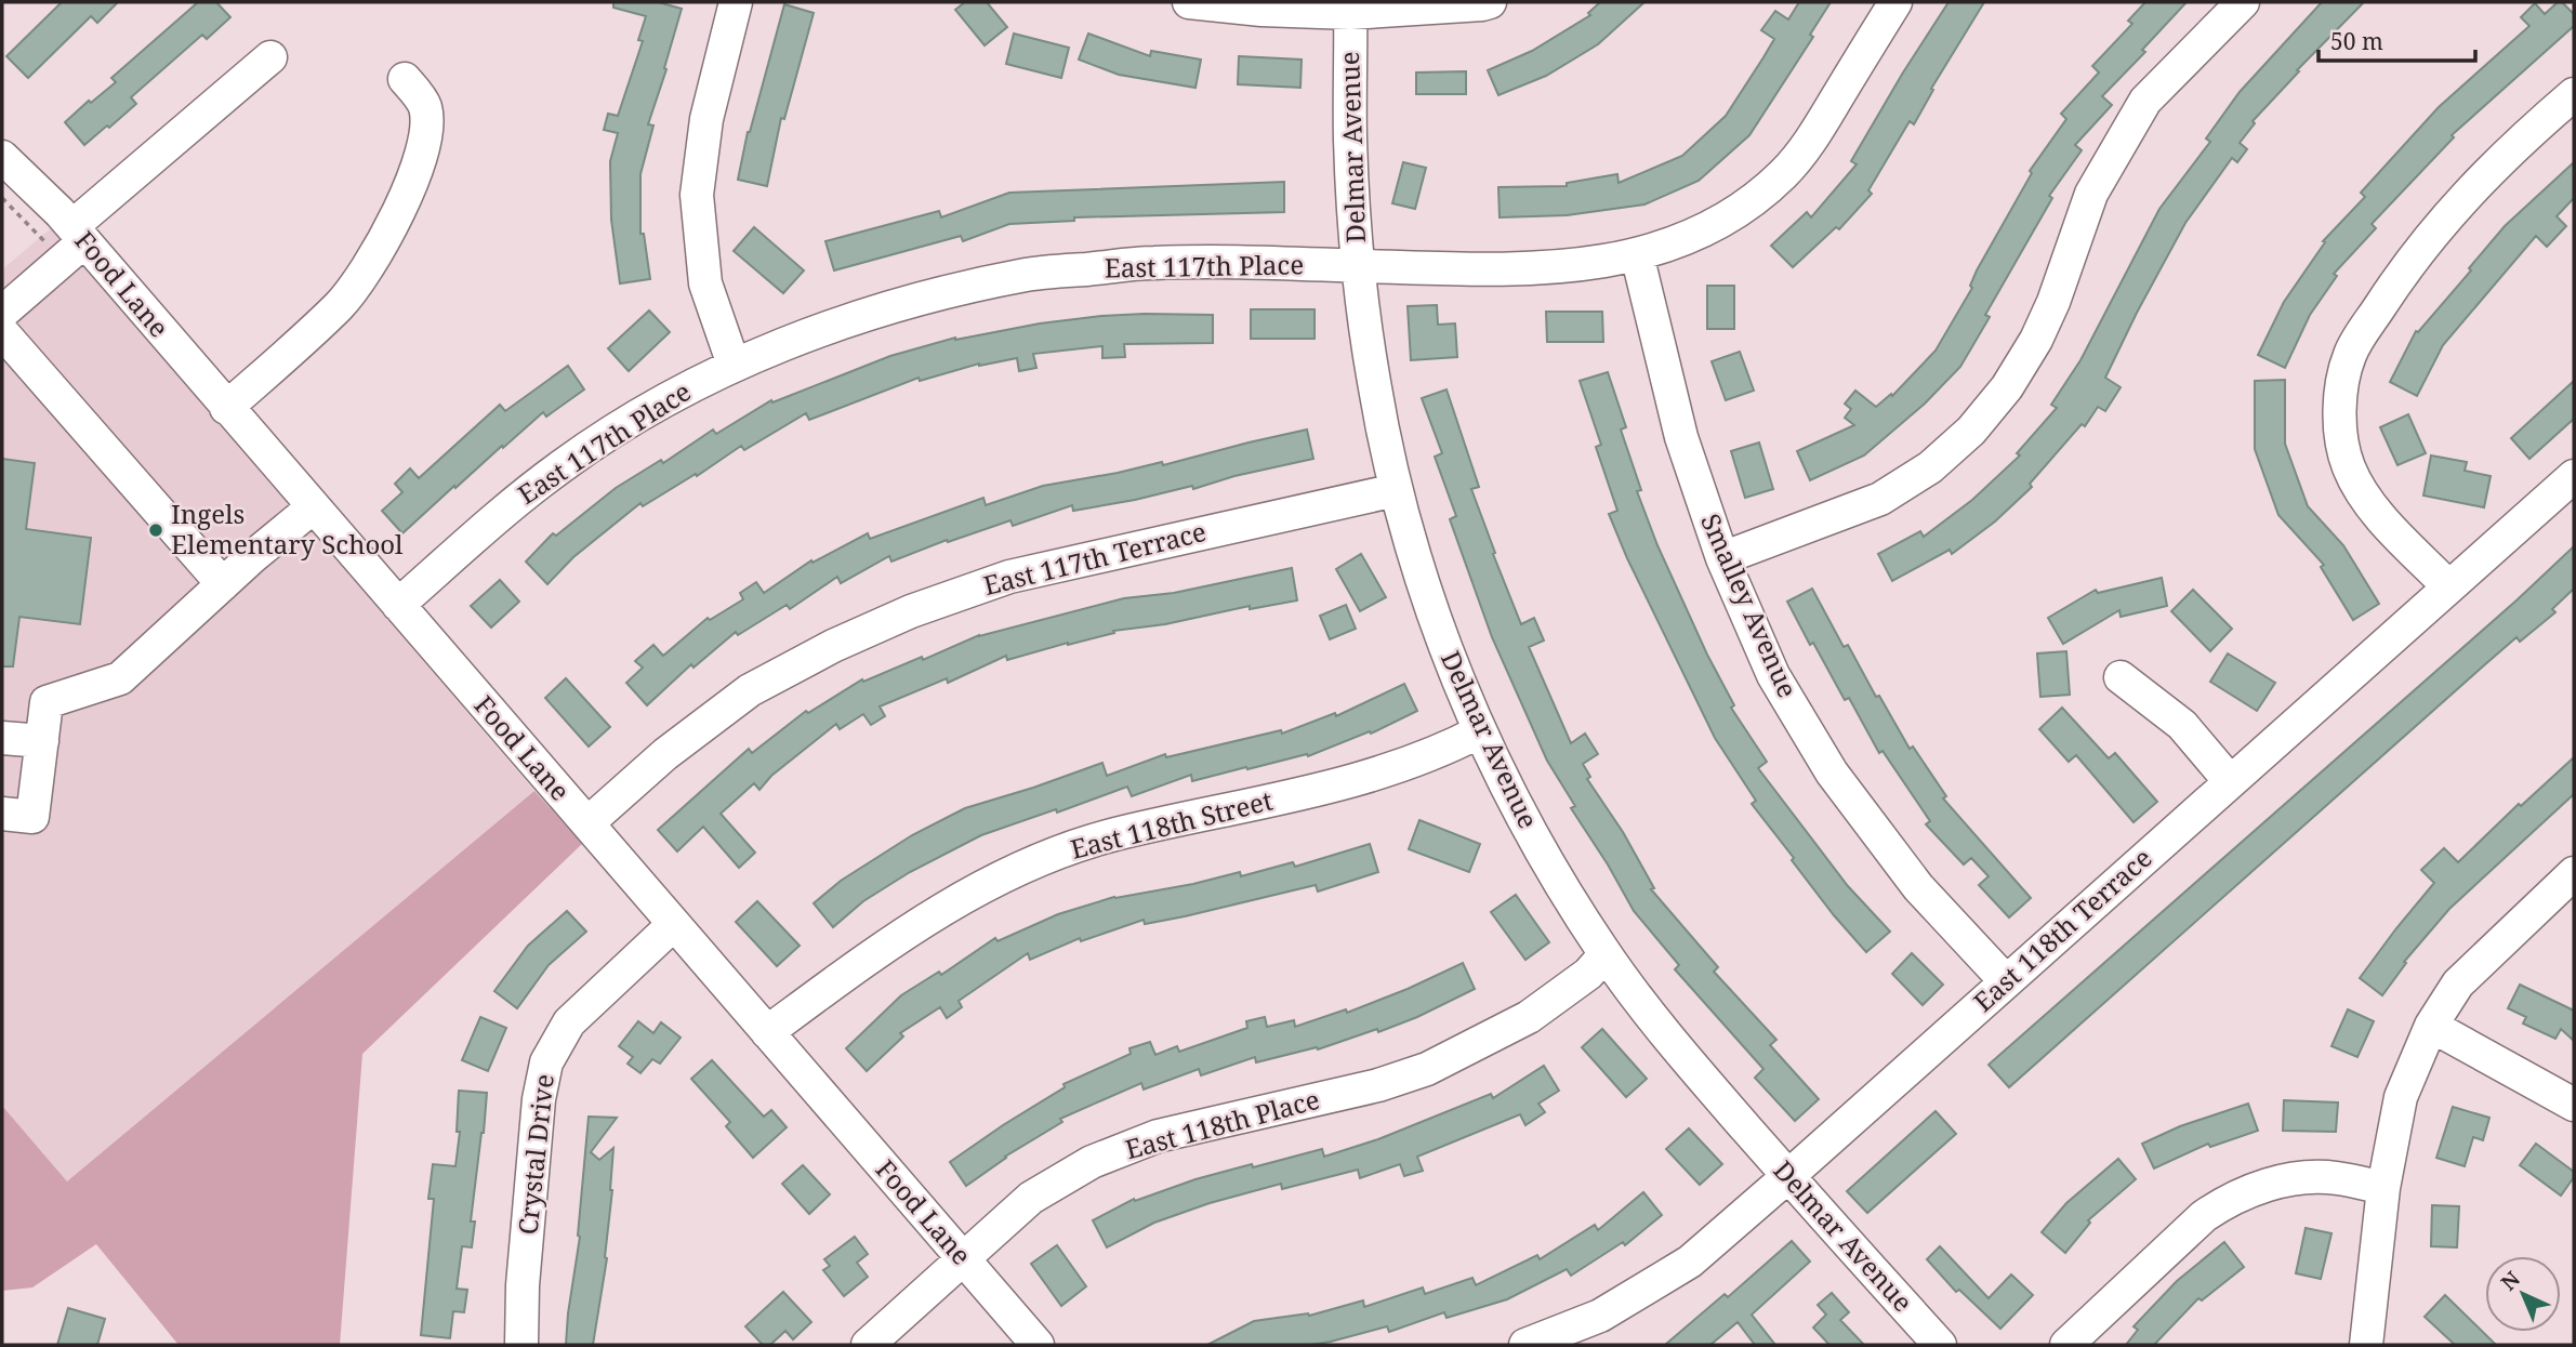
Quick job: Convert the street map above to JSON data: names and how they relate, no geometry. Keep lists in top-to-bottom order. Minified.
{"streets":{"street":["Delmar Avenue","East 117th Place","Food Lane","East 117th Terrace","Smalley Avenue","East 118th Street","East 118th Terrace","East 118th Place","Crystal Drive"]},"crossings":[["Delmar Avenue","East 117th Place"],["Delmar Avenue","East 117th Terrace"],["Delmar Avenue","East 118th Street"],["Delmar Avenue","East 118th Terrace"],["Delmar Avenue","East 118th Place"],["East 117th Place","Food Lane"],["East 117th Place","Smalley Avenue"],["Food Lane","East 117th Terrace"],["Food Lane","East 118th Street"],["Food Lane","East 118th Place"],["Food Lane","Crystal Drive"],["Smalley Avenue","East 118th Terrace"]],"places":["Ingels Elementary School"],"scale_bar":"50 m","north":"top left"}
